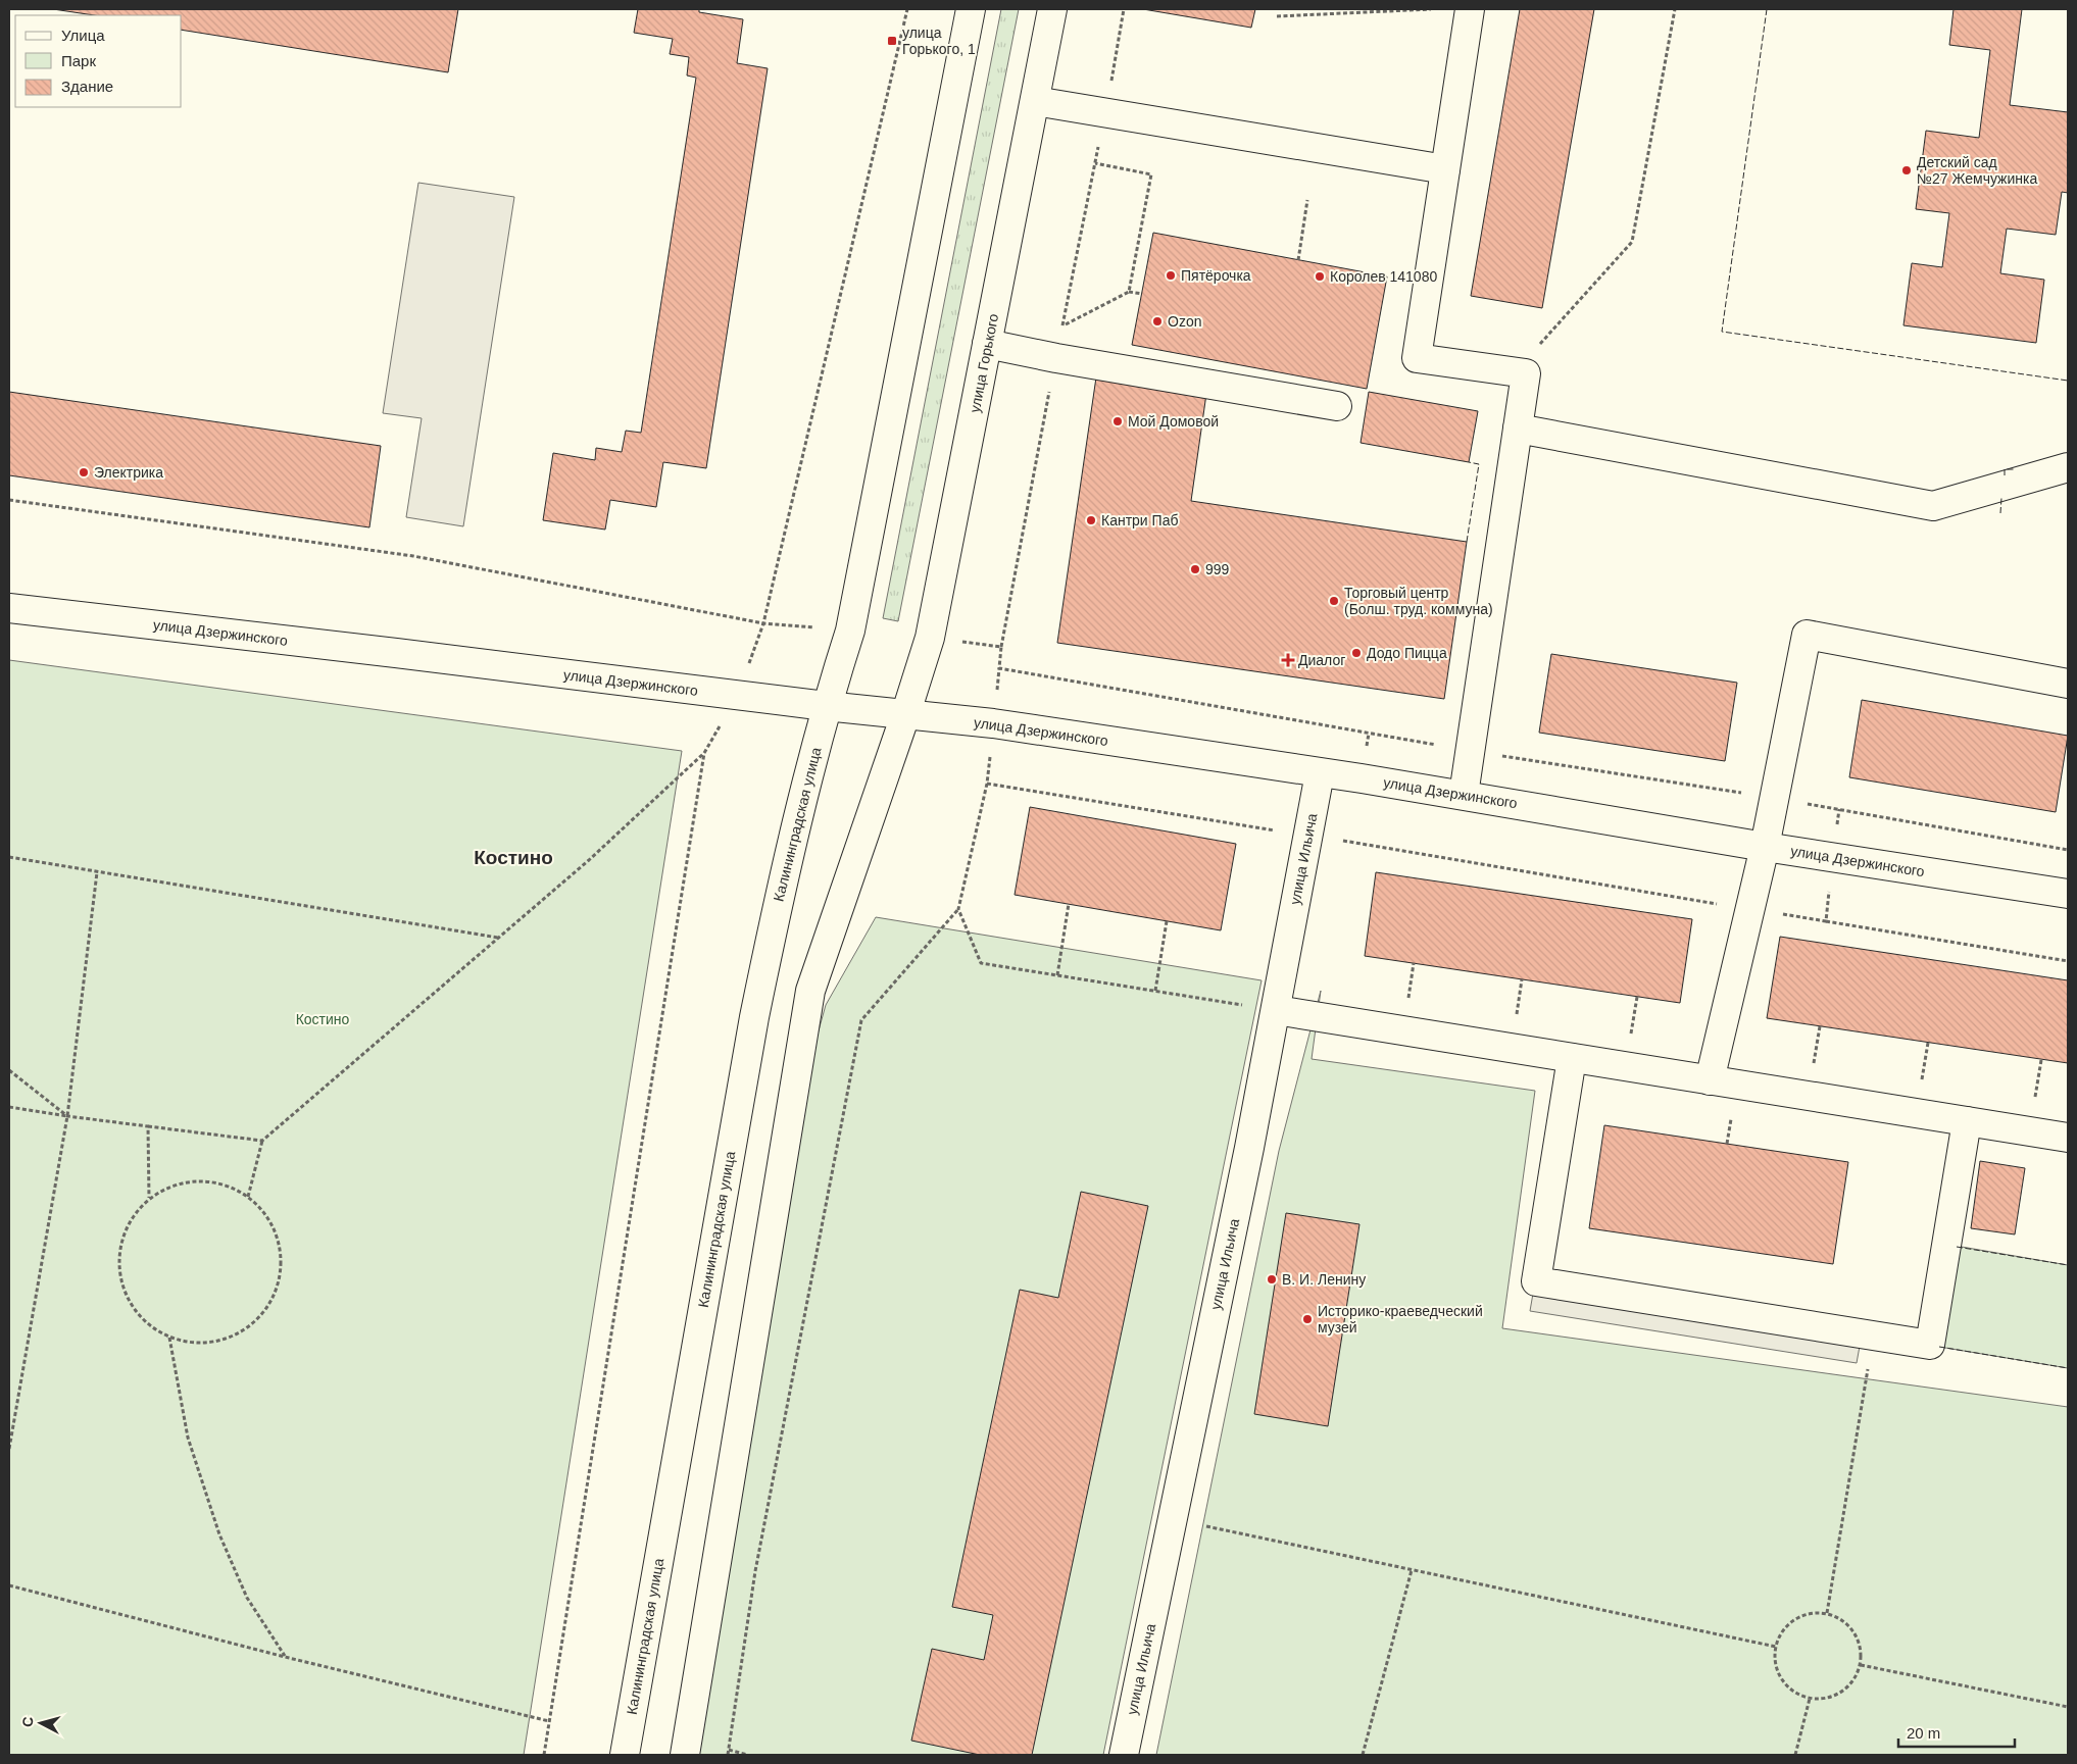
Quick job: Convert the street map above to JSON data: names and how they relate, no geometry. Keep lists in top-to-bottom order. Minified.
{"streets":{"main road":["улица Горького","улица Дзержинского","Калининградская улица","улица Ильича"]},"crossings":[["улица Горького","улица Дзержинского"],["улица Дзержинского","Калининградская улица"],["улица Дзержинского","улица Ильича"]],"districts":["Костино"],"parks":["Костино"],"places":{"transit":["улица Горького, 1"],"other":["Детский сад №27 Жемчужинка","Пятёрочка","Королев 141080","Ozon","Мой Домовой","Электрика","Кантри Паб","999","Торговый центр (Болш. труд. коммуна)","Додо Пицца","В. И. Ленину","Историко-краеведческий музей"],"health":["Диалог"]},"legend":["Улица","Парк","Здание"],"scale_bar":"20 m","north":"left"}
